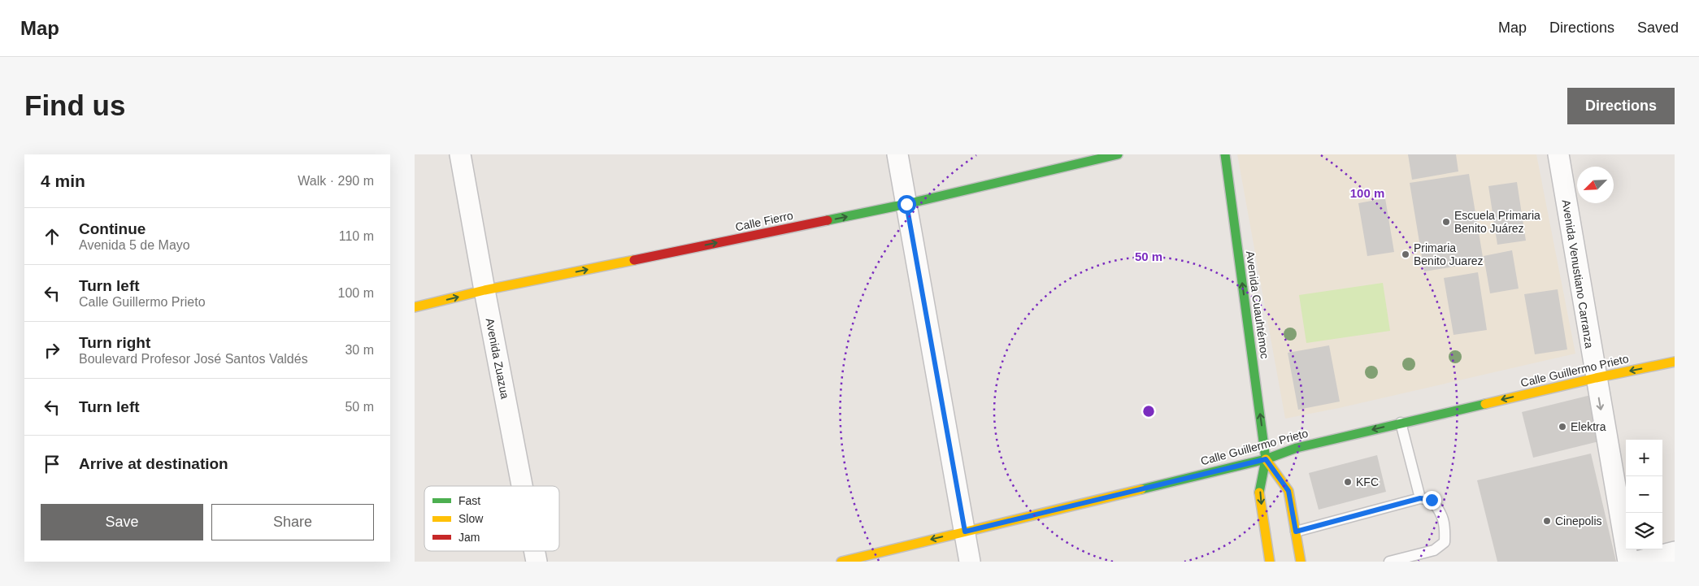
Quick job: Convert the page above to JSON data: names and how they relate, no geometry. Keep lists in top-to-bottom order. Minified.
{"streets":{"street":["Calle Fierro","Avenida Venustiano Carranza","Avenida Cuauhtémoc","Avenida Zuazua","Calle Guillermo Prieto"]},"crossings":[["Calle Fierro","Avenida Zuazua"],["Avenida Venustiano Carranza","Calle Guillermo Prieto"],["Avenida Cuauhtémoc","Calle Guillermo Prieto"]],"one_way":["Calle Fierro","Avenida Venustiano Carranza","Avenida Cuauhtémoc","Calle Guillermo Prieto"],"places":["Escuela Primaria Benito Juárez","Primaria Benito Juarez","Elektra","KFC","Cinepolis"],"legend":["Fast","Slow","Jam"],"north":"bottom left","page":{"header":"Map","nav":["Map","Directions","Saved"],"buttons":["Directions",["Save","Share"]],"title":"Find us","heading":["4 min","Walk · 290 m"],"list":[["Continue","Avenida 5 de Mayo","110 m"],["Turn left","Calle Guillermo Prieto","100 m"],["Turn right","Boulevard Profesor José Santos Valdés","30 m"],["Turn left","50 m"],"Arrive at destination"],"map_buttons":["+","−"]},"rings":["100 m","50 m"]}
